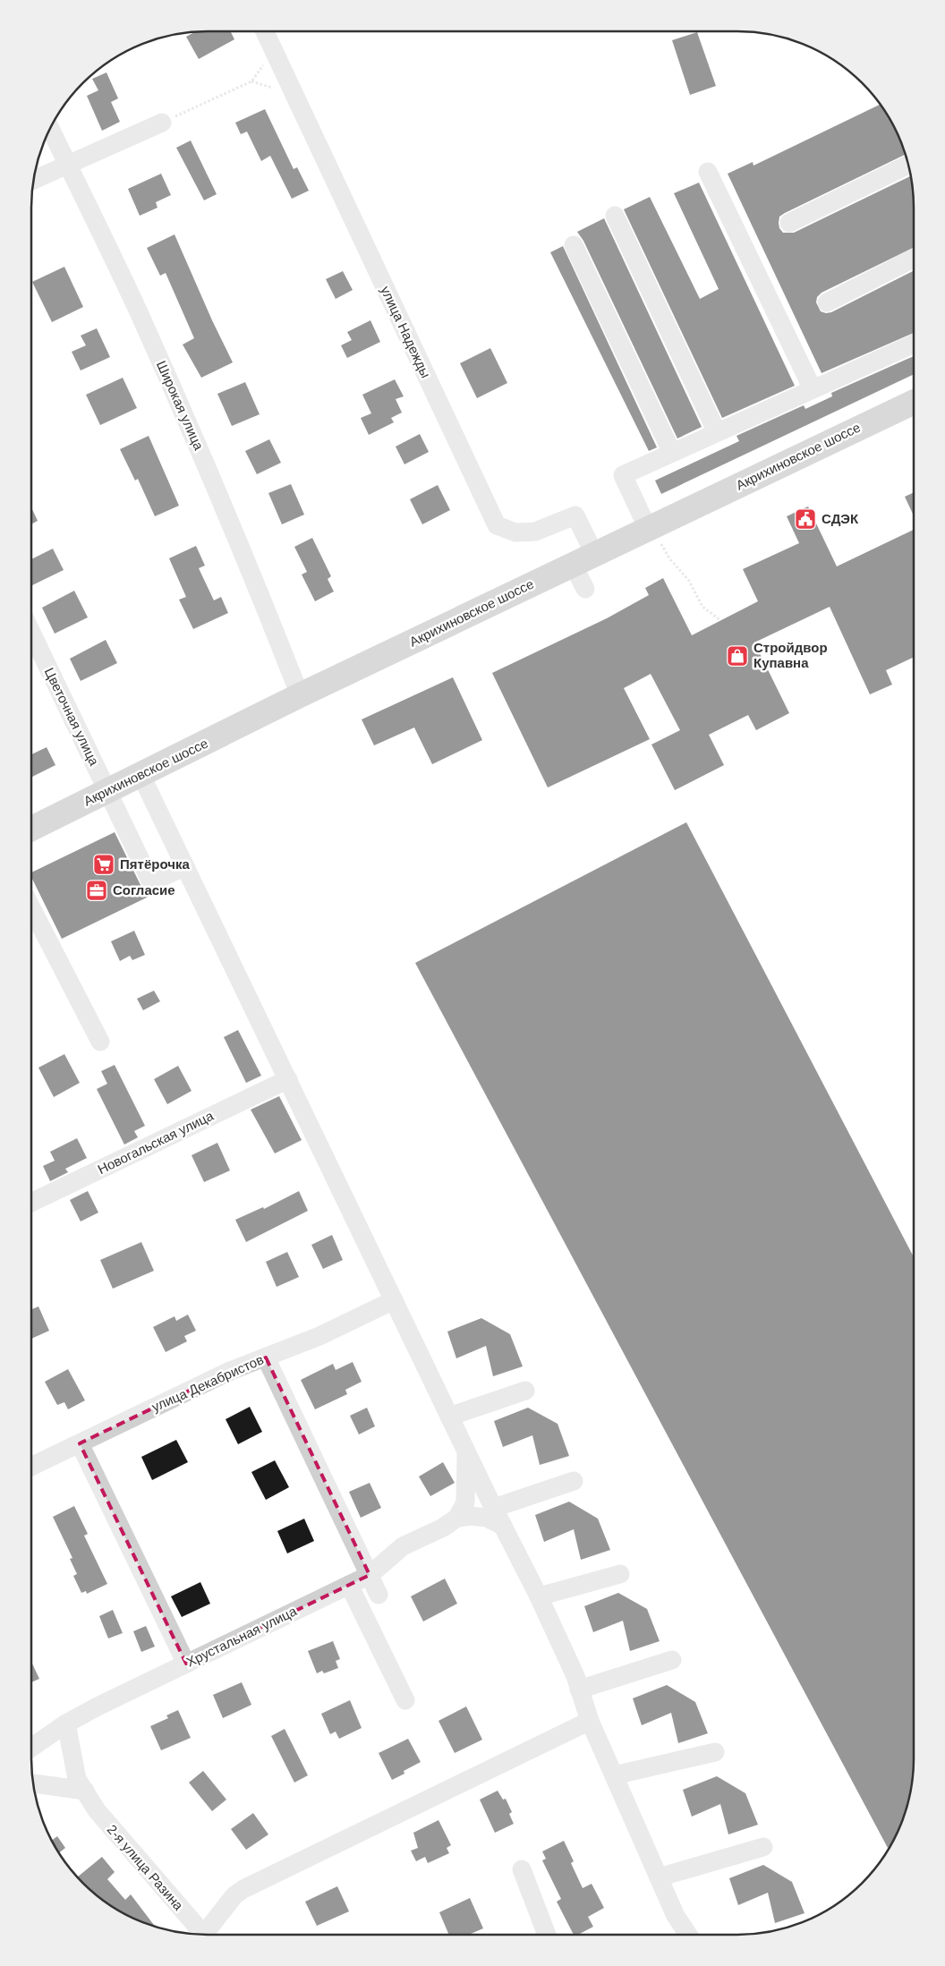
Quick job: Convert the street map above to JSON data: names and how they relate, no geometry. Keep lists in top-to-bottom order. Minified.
{"streets":{"main road":["Акрихиновское шоссе"],"street":["улица Надежды","Широкая улица","Цветочная улица","Новогальская улица","улица Декабристов","Хрустальная улица","2-я улица Разина"]},"crossings":[["улица Надежды","Акрихиновское шоссе"],["Широкая улица","Акрихиновское шоссе"],["Акрихиновское шоссе","Цветочная улица"],["Хрустальная улица","2-я улица Разина"]],"places":{"public building":["СДЭК"],"shop":["Стройдвор Купавна"],"supermarket":["Пятёрочка"],"office":["Согласие"]}}
